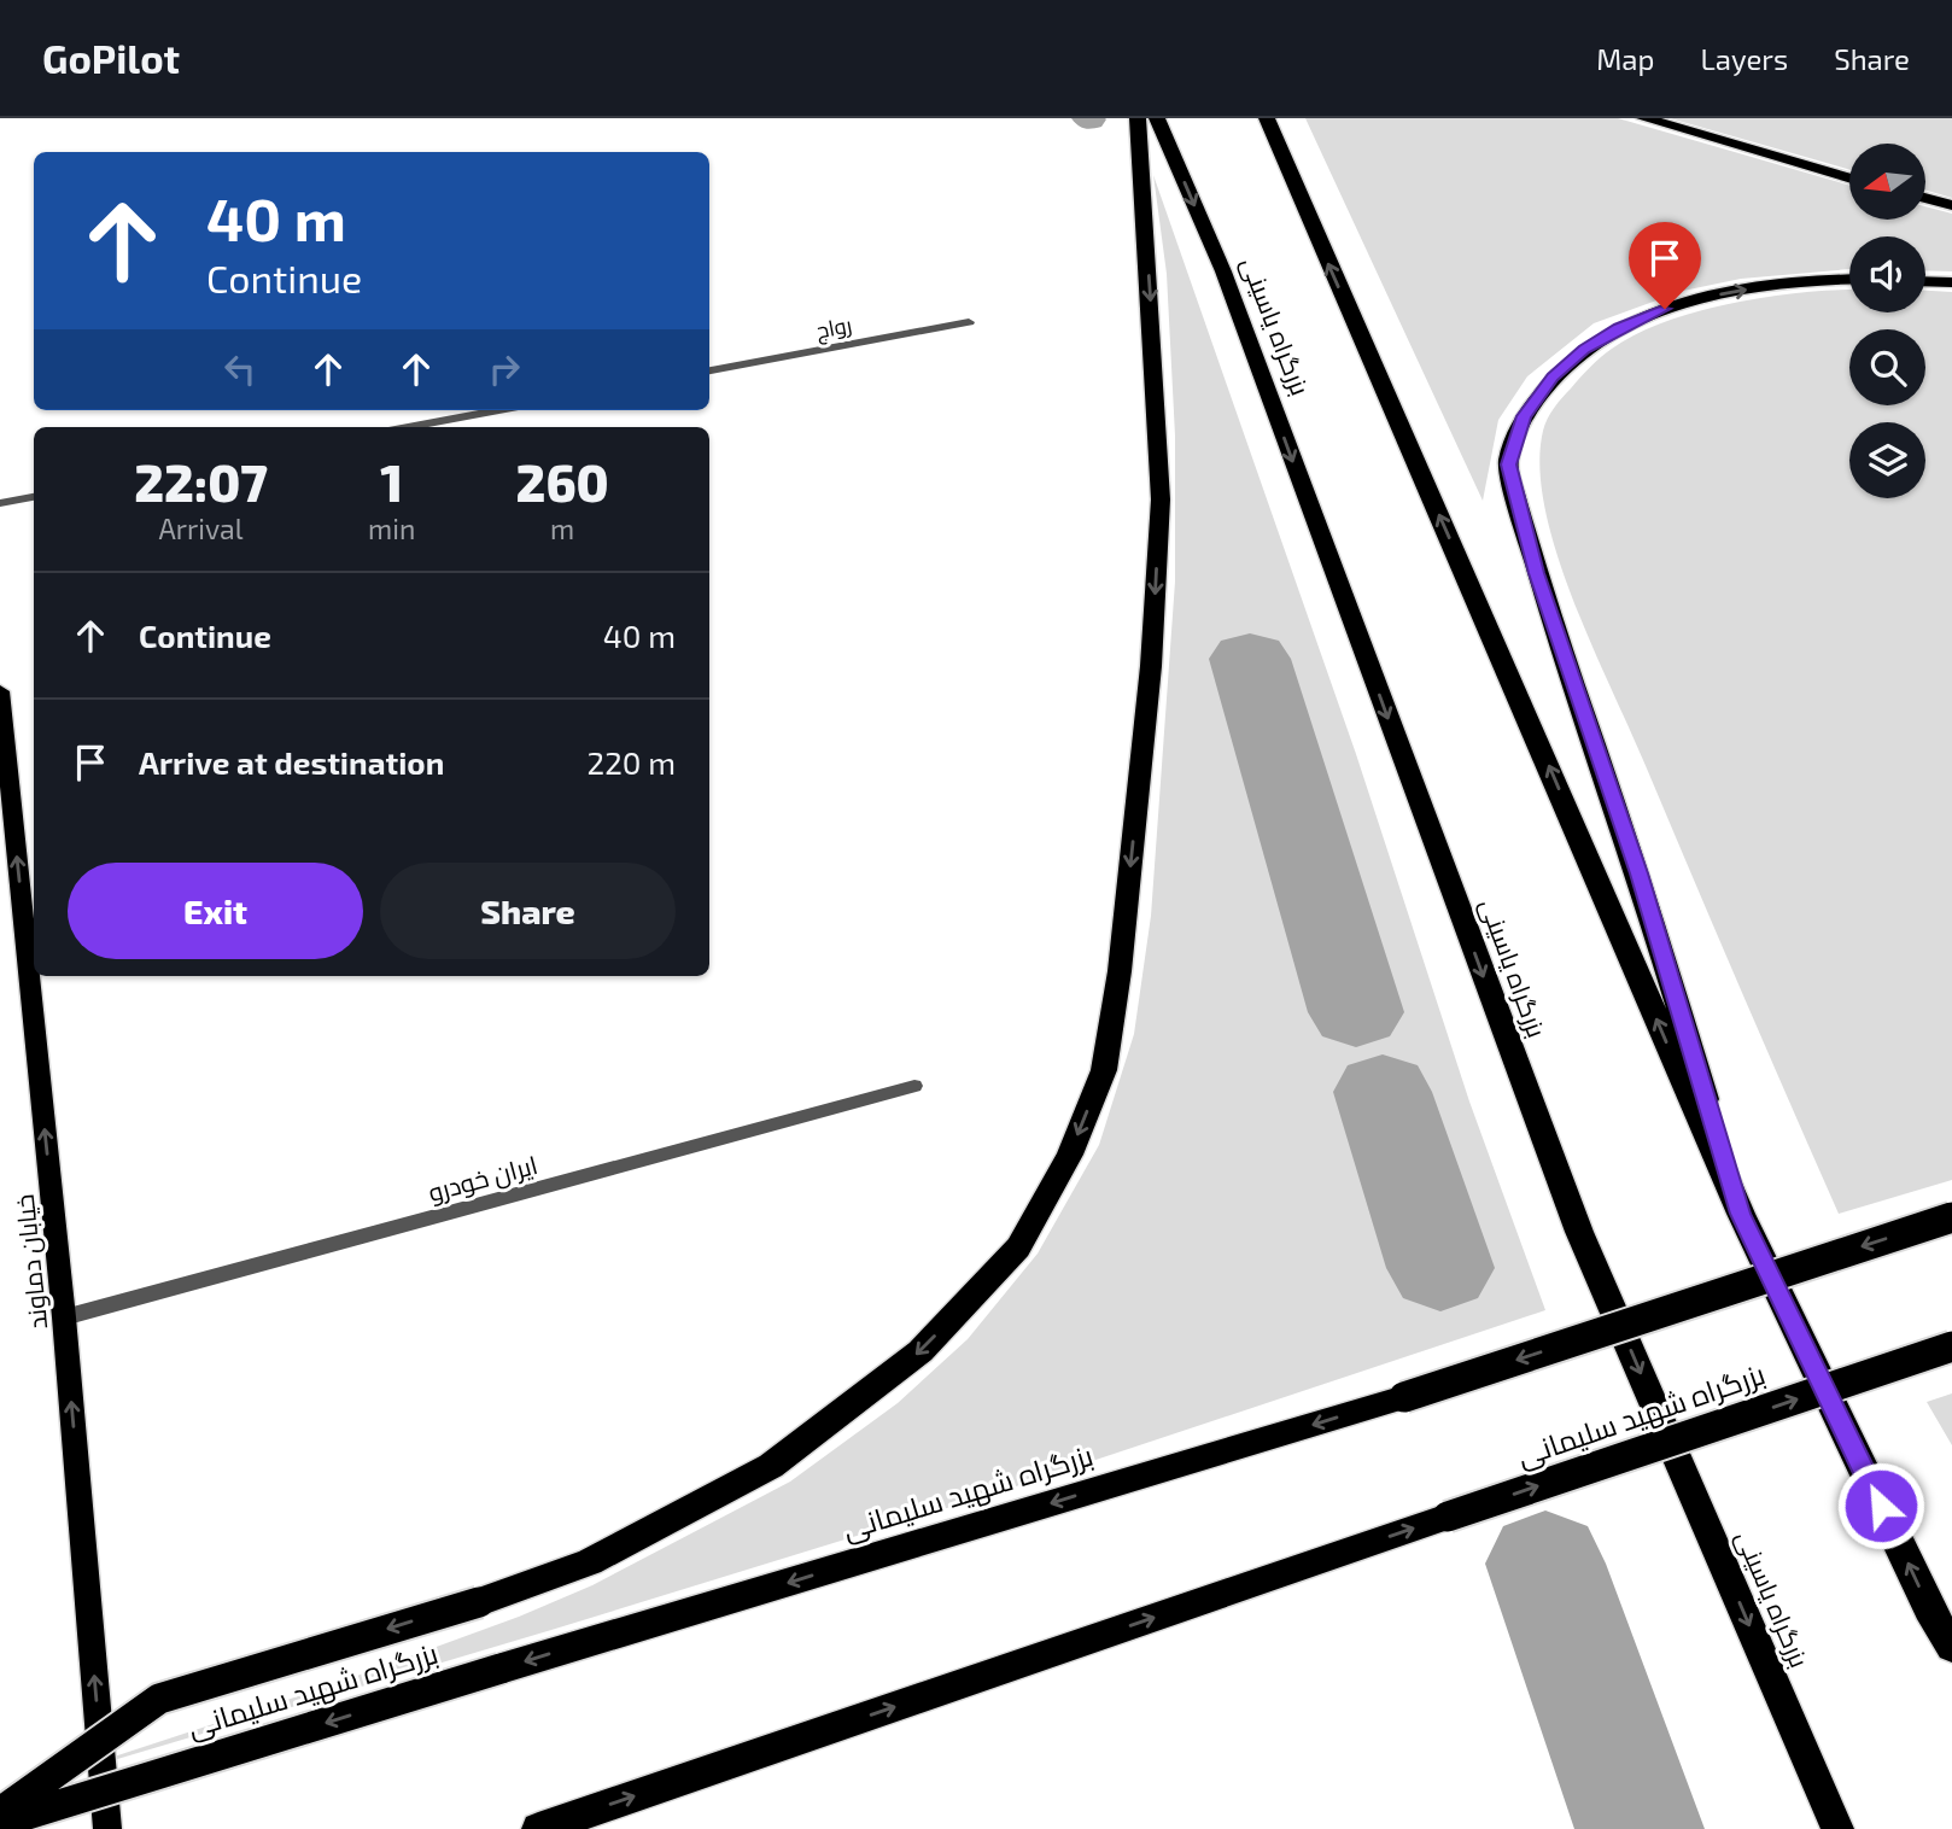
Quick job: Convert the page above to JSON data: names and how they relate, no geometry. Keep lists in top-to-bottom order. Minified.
{"streets":{"highway":["بزرگراه یاسینی","بزرگراه شهید سلیمانی"],"main road":["خیابان دماوند"],"lane":["رواج","ایران خودرو"]},"crossings":[["ایران خودرو","خیابان دماوند"]],"one_way":["خیابان دماوند"],"north":"left","page":{"header":"GoPilot","nav":["Map","Layers","Share"],"turn":["40 m","Continue"],"eta":["22:07","Arrival","1","min","260","m"],"list":[{"name":"Continue","value":"40 m"},{"name":"Arrive at destination","value":"220 m"}],"buttons":["Exit","Share"]}}
